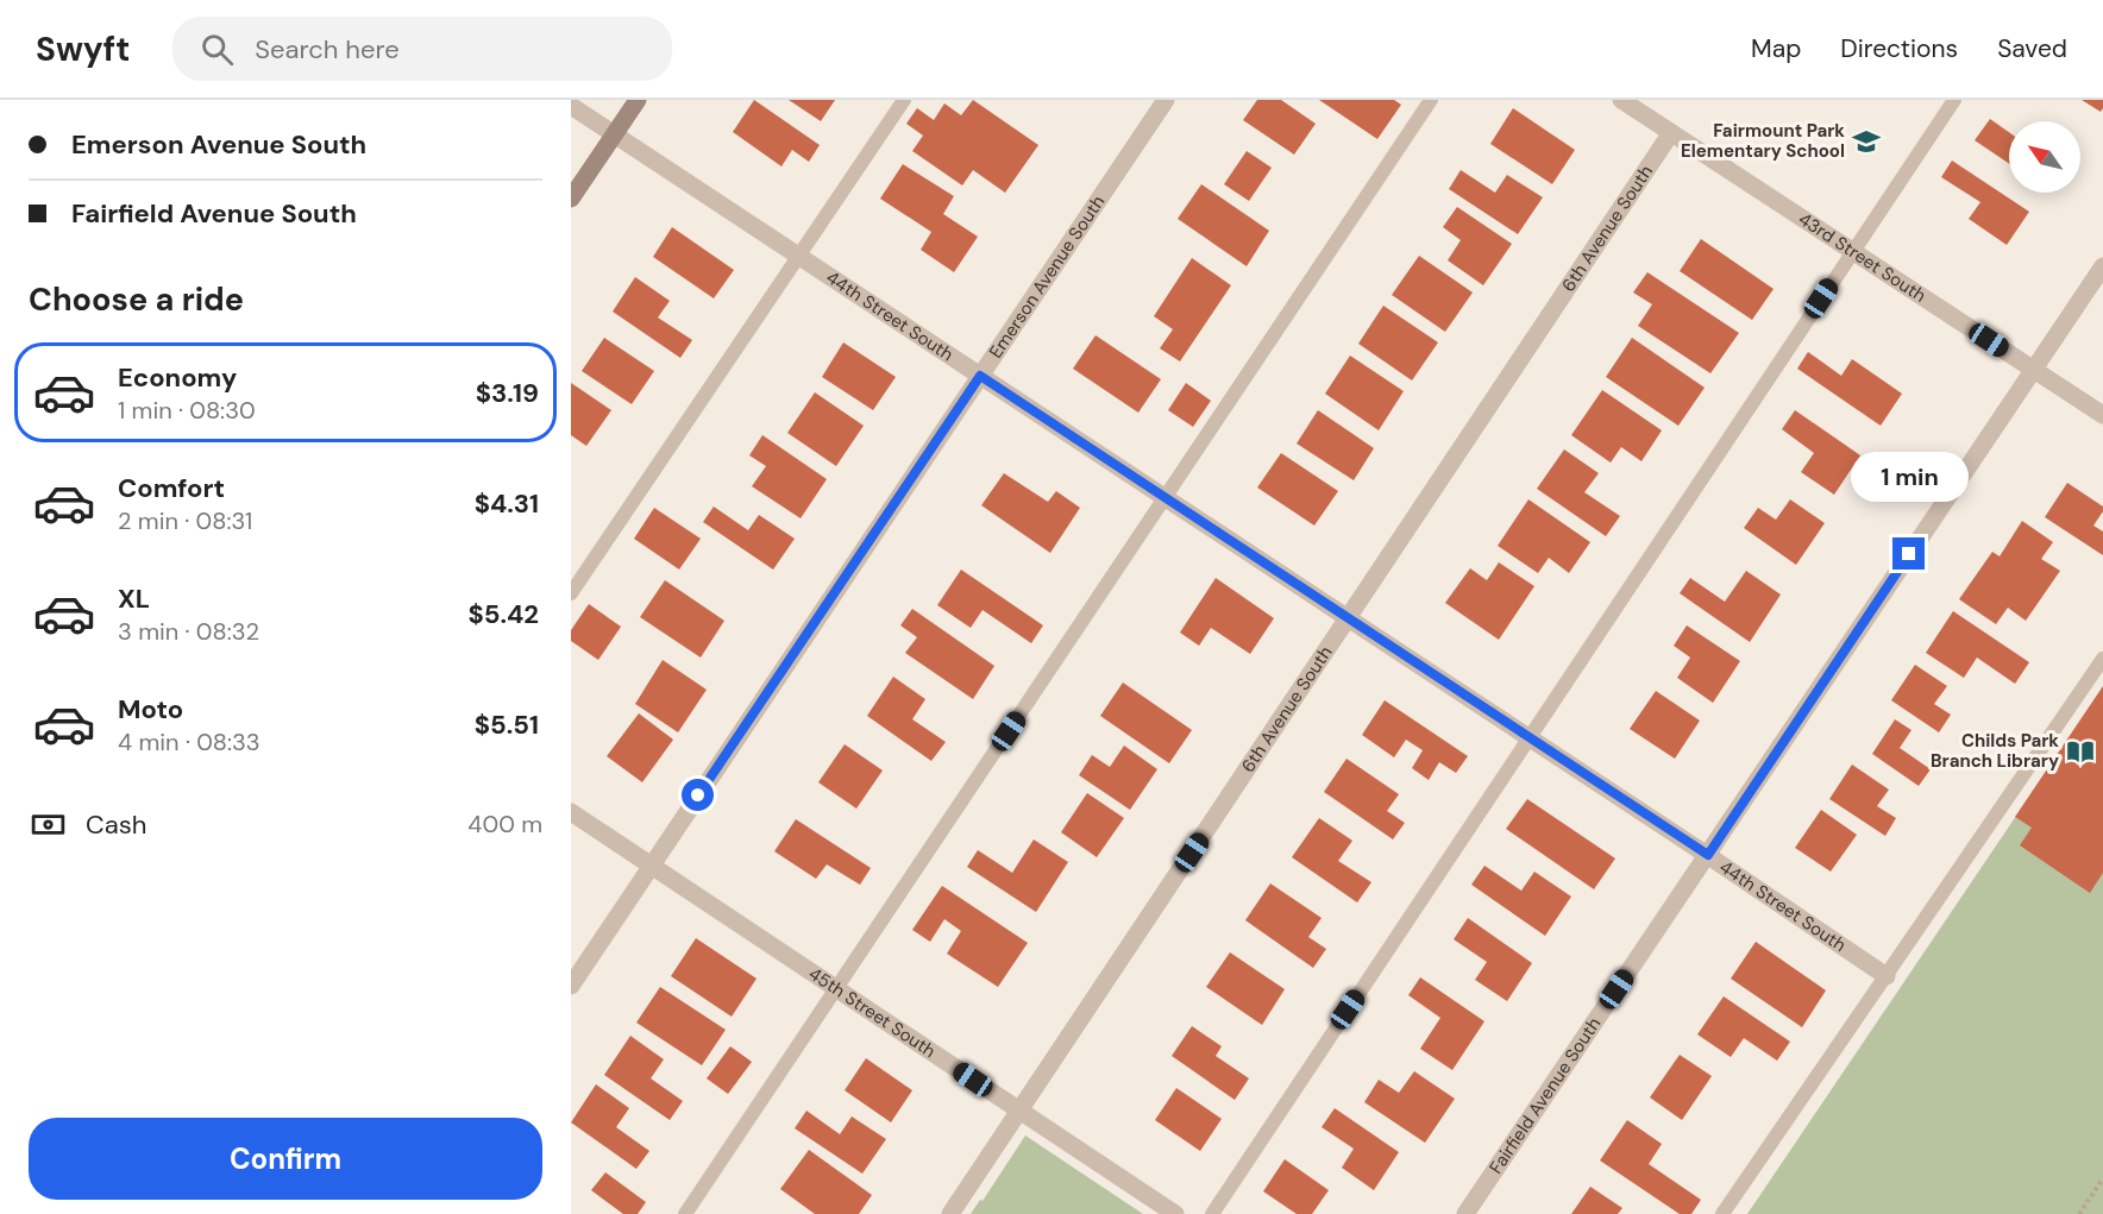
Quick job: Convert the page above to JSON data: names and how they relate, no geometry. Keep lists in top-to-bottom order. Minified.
{"streets":{"street":["6th Avenue South","43rd Street South","Emerson Avenue South","44th Street South","45th Street South","Fairfield Avenue South"]},"crossings":[["6th Avenue South","43rd Street South"],["6th Avenue South","44th Street South"],["6th Avenue South","45th Street South"],["43rd Street South","Fairfield Avenue South"],["Emerson Avenue South","44th Street South"],["Emerson Avenue South","45th Street South"],["44th Street South","Fairfield Avenue South"]],"places":{"school or university":["Fairmount Park Elementary School"],"library":["Childs Park Branch Library"]},"north":"top left","page":{"header":"Swyft","search":"Search here","nav":["Map","Directions","Saved"],"banner":["Emerson Avenue South","Fairfield Avenue South"],"heading":"Choose a ride","list":[{"name":"Economy","note":"1 min · 08:30","value":"$3.19"},{"name":"Comfort","note":"2 min · 08:31","value":"$4.31"},{"name":"XL","note":"3 min · 08:32","value":"$5.42"},{"name":"Moto","note":"4 min · 08:33","value":"$5.51"}],"bubble":"1 min","pay":["Cash","400 m"],"buttons":"Confirm"}}
